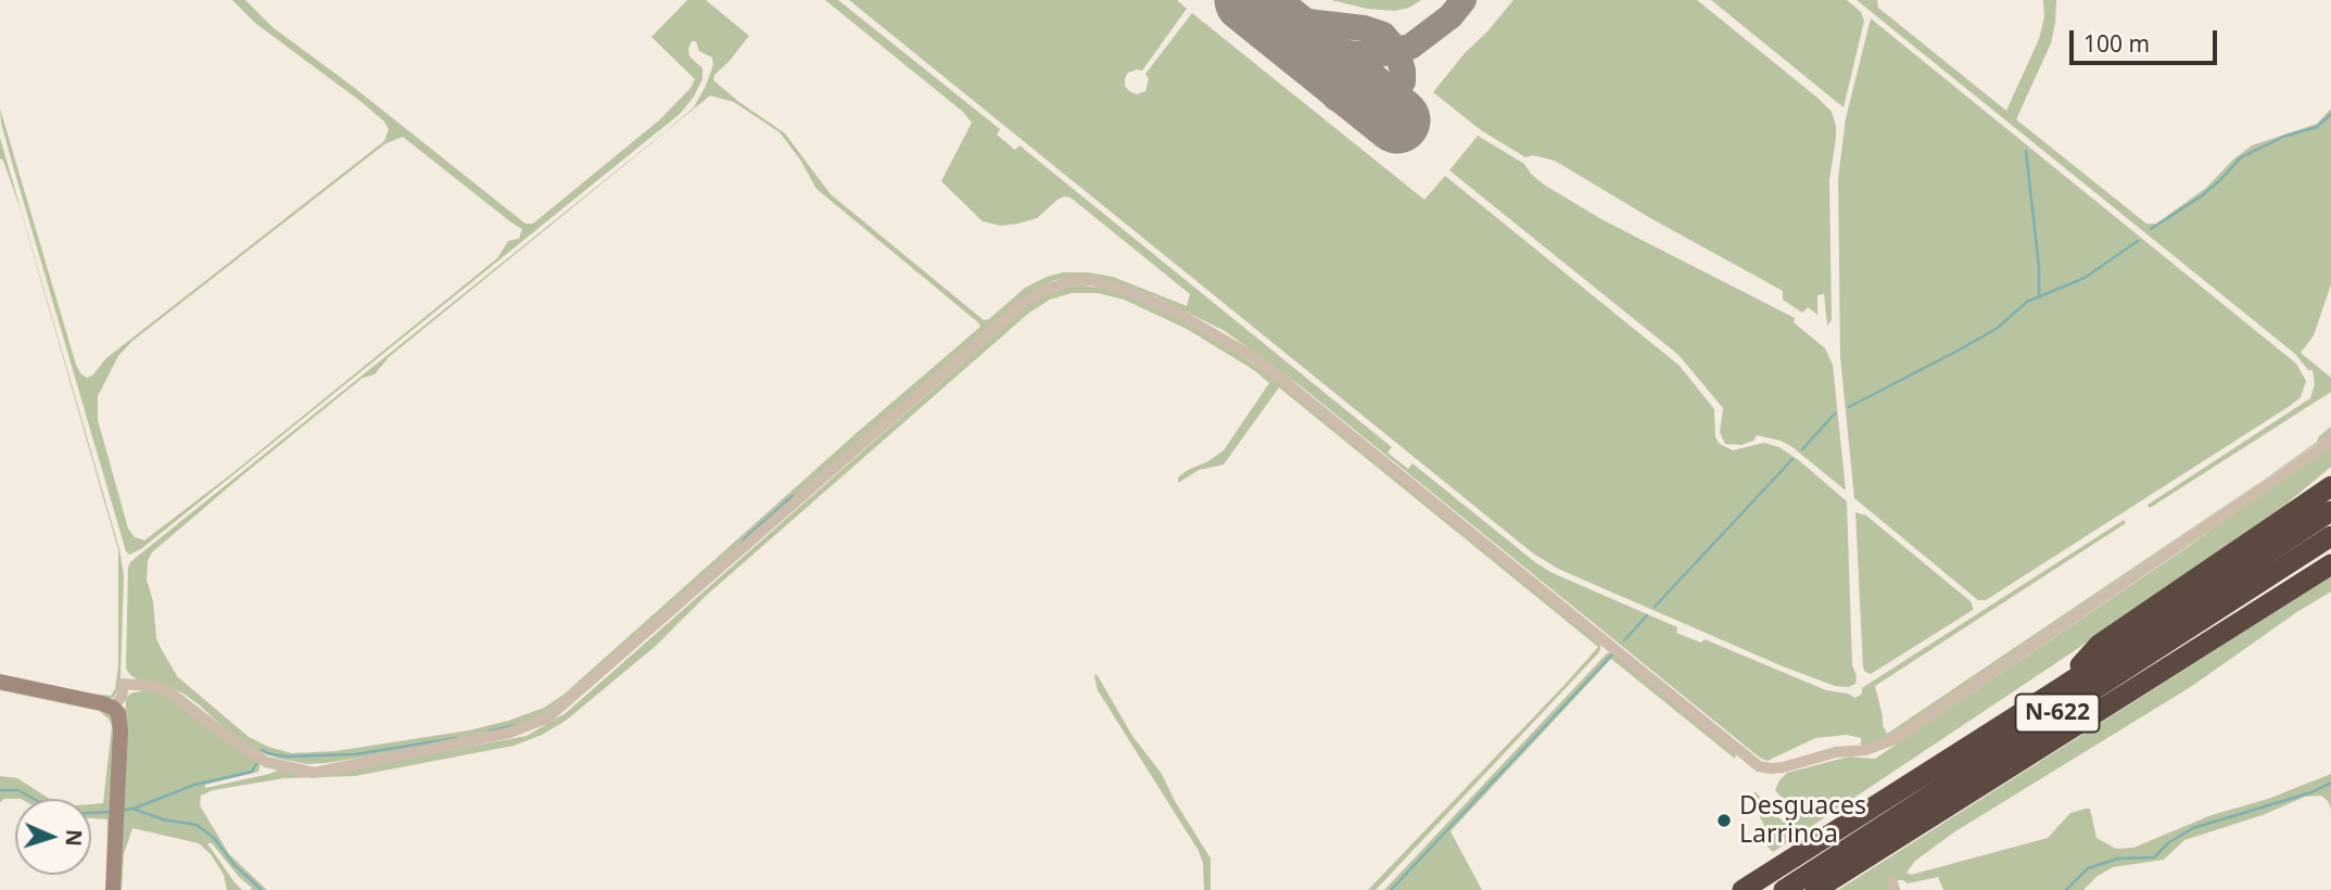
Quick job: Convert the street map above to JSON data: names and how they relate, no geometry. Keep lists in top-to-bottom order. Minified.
{"streets":{"highway":["N-622"]},"places":["Desguaces Larrinoa"],"scale_bar":"100 m","north":"right"}
